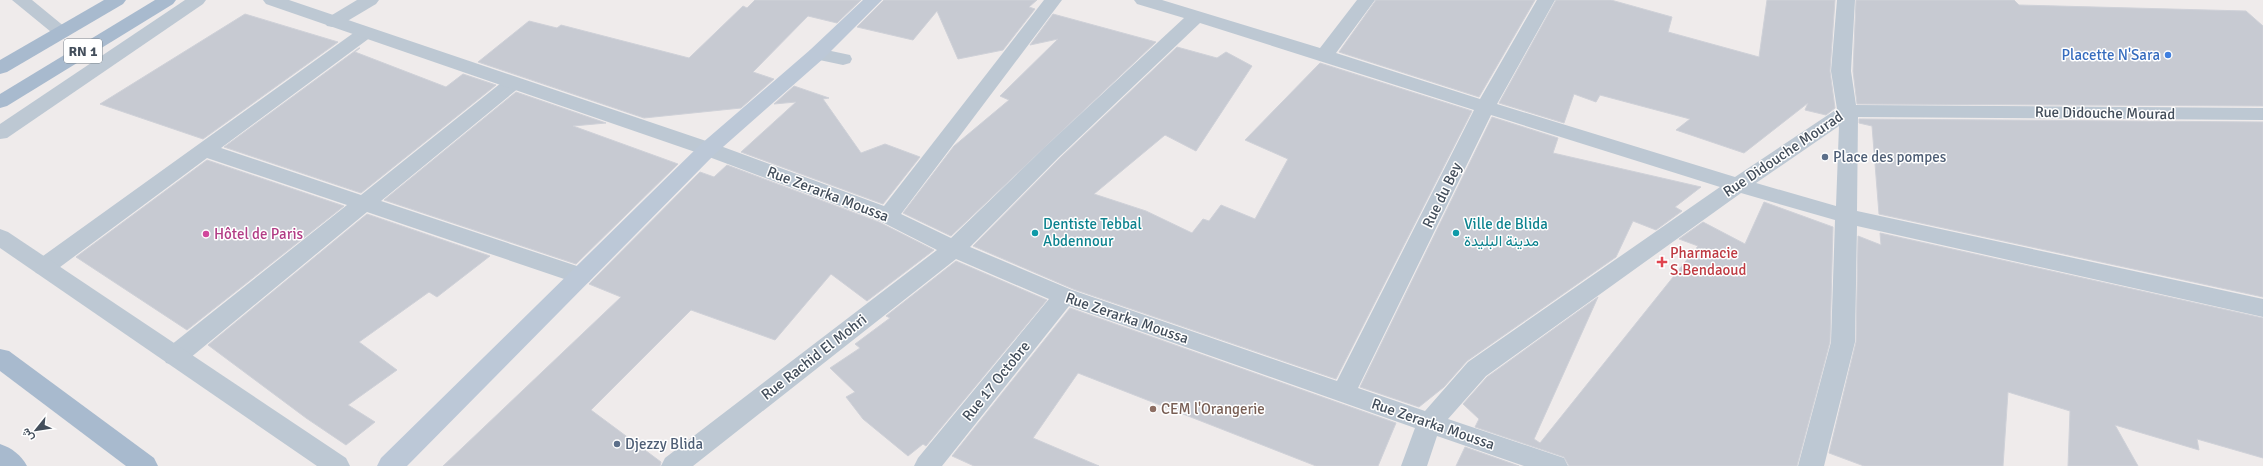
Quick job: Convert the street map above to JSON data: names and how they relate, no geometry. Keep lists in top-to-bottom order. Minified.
{"streets":{"main road":["RN 1"],"street":["Rue Didouche Mourad","Rue Zerarka Moussa","Rue du Bey","Rue Rachid El Mohri","Rue 17 Octobre"]},"crossings":[["Rue Didouche Mourad","Rue Zerarka Moussa"],["Rue Zerarka Moussa","Rue du Bey"],["Rue Zerarka Moussa","Rue Rachid El Mohri"],["Rue Zerarka Moussa","Rue 17 Octobre"]],"places":{"other":["Placette N'Sara","Place des pompes","Dentiste Tebbal Abdennour","Ville de Blida مدينة البليدة","Hôtel de Paris","CEM l'Orangerie","Djezzy Blida"],"health":["Pharmacie S.Bendaoud"]},"north":"bottom left"}
